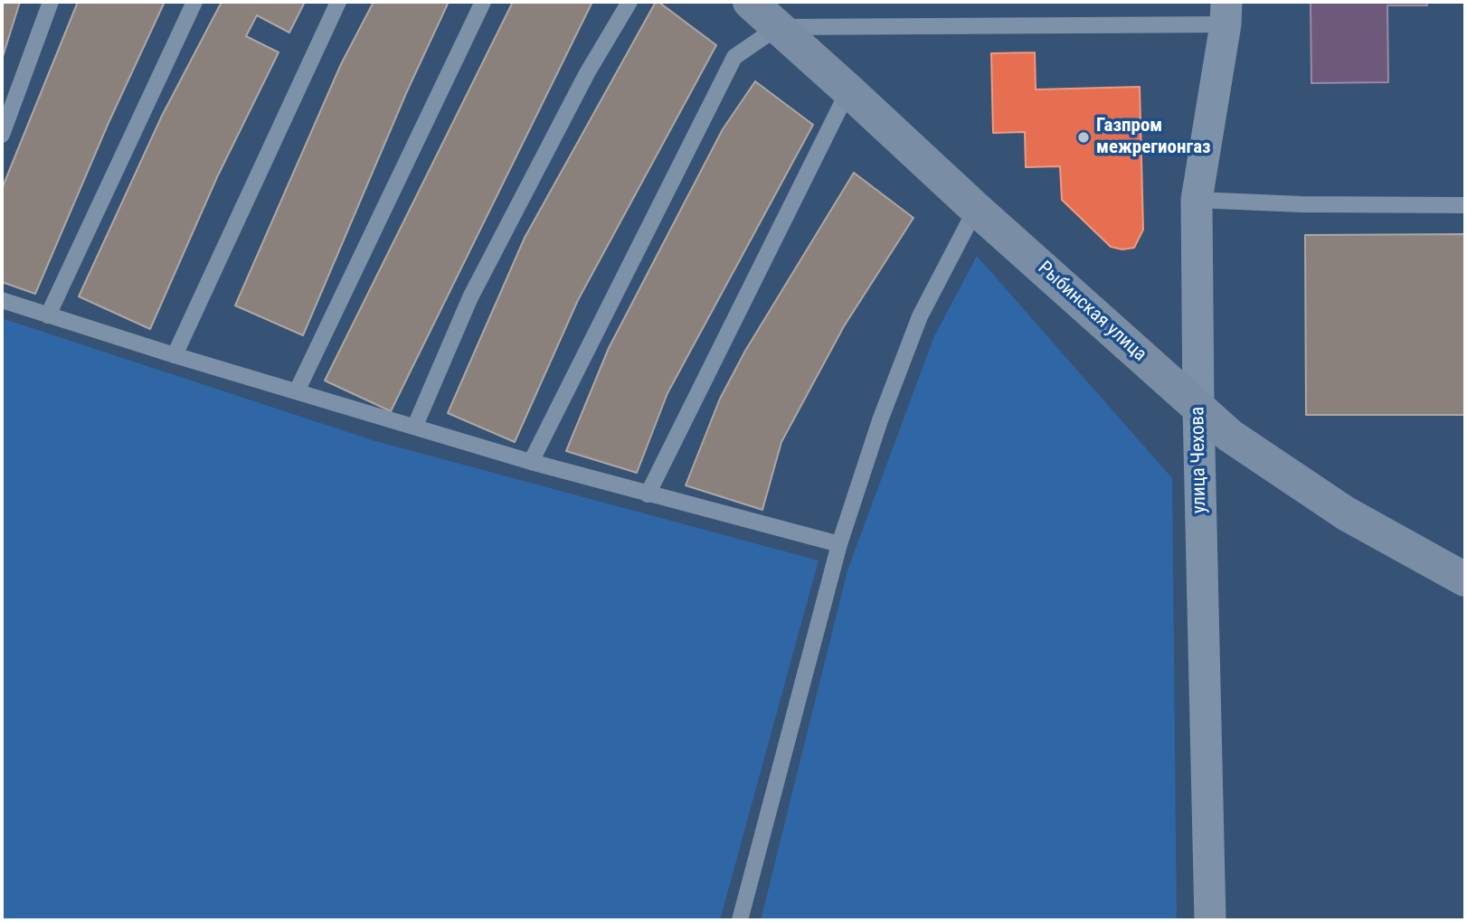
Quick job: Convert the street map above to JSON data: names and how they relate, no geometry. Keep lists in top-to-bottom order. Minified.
{"streets":{"main road":["Рыбинская улица"],"street":["улица Чехова"]},"crossings":[["Рыбинская улица","улица Чехова"]],"places":["Газпром межрегионгаз"]}
